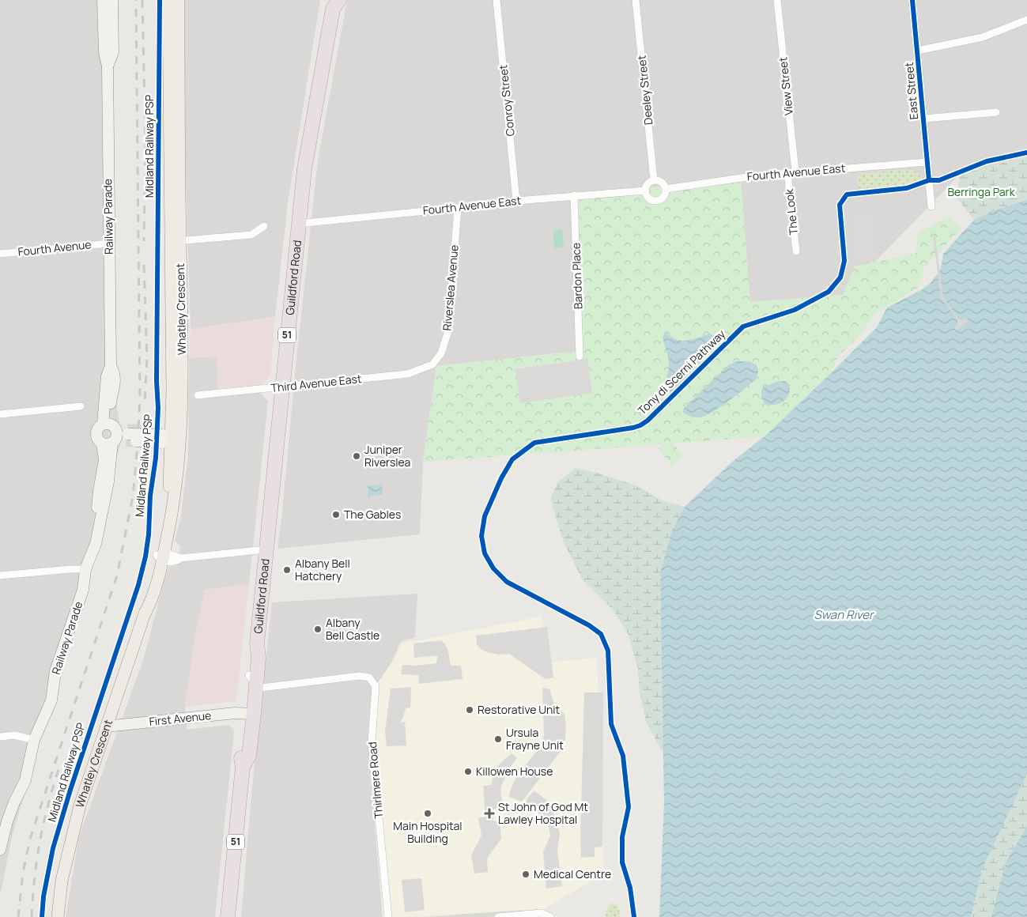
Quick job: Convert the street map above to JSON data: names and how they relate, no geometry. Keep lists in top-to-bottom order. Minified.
{"streets":{"highway":["Guildford Road","51"],"main road":["Railway Parade","Whatley Crescent","First Avenue"],"street":["View Street","Deeley Street","East Street","Conroy Street","Fourth Avenue East","The Look","Fourth Avenue","Bardon Place","Riverslea Avenue","Third Avenue East","Thirlmere Road"],"cycle path":["Midland Railway PSP","Tony di Scerni Pathway"]},"crossings":[["View Street","Fourth Avenue East"],["View Street","The Look"],["Deeley Street","Fourth Avenue East"],["East Street","Fourth Avenue East"],["Conroy Street","Fourth Avenue East"],["Fourth Avenue East","The Look"],["Fourth Avenue East","Bardon Place"],["Fourth Avenue East","Guildford Road"],["Fourth Avenue East","Riverslea Avenue"],["Railway Parade","Fourth Avenue"],["Guildford Road","Third Avenue East"],["Guildford Road","First Avenue"],["Guildford Road","Thirlmere Road"],["Riverslea Avenue","Third Avenue East"],["Whatley Crescent","First Avenue"]],"water":["Swan River"],"parks":["Berringa Park"],"places":{"other":["Juniper Riverslea","The Gables","Albany Bell Hatchery","Albany Bell Castle","Restorative Unit","Ursula Frayne Unit","Killowen House","Main Hospital Building","Medical Centre"],"health":["St John of God Mt Lawley Hospital"]}}
